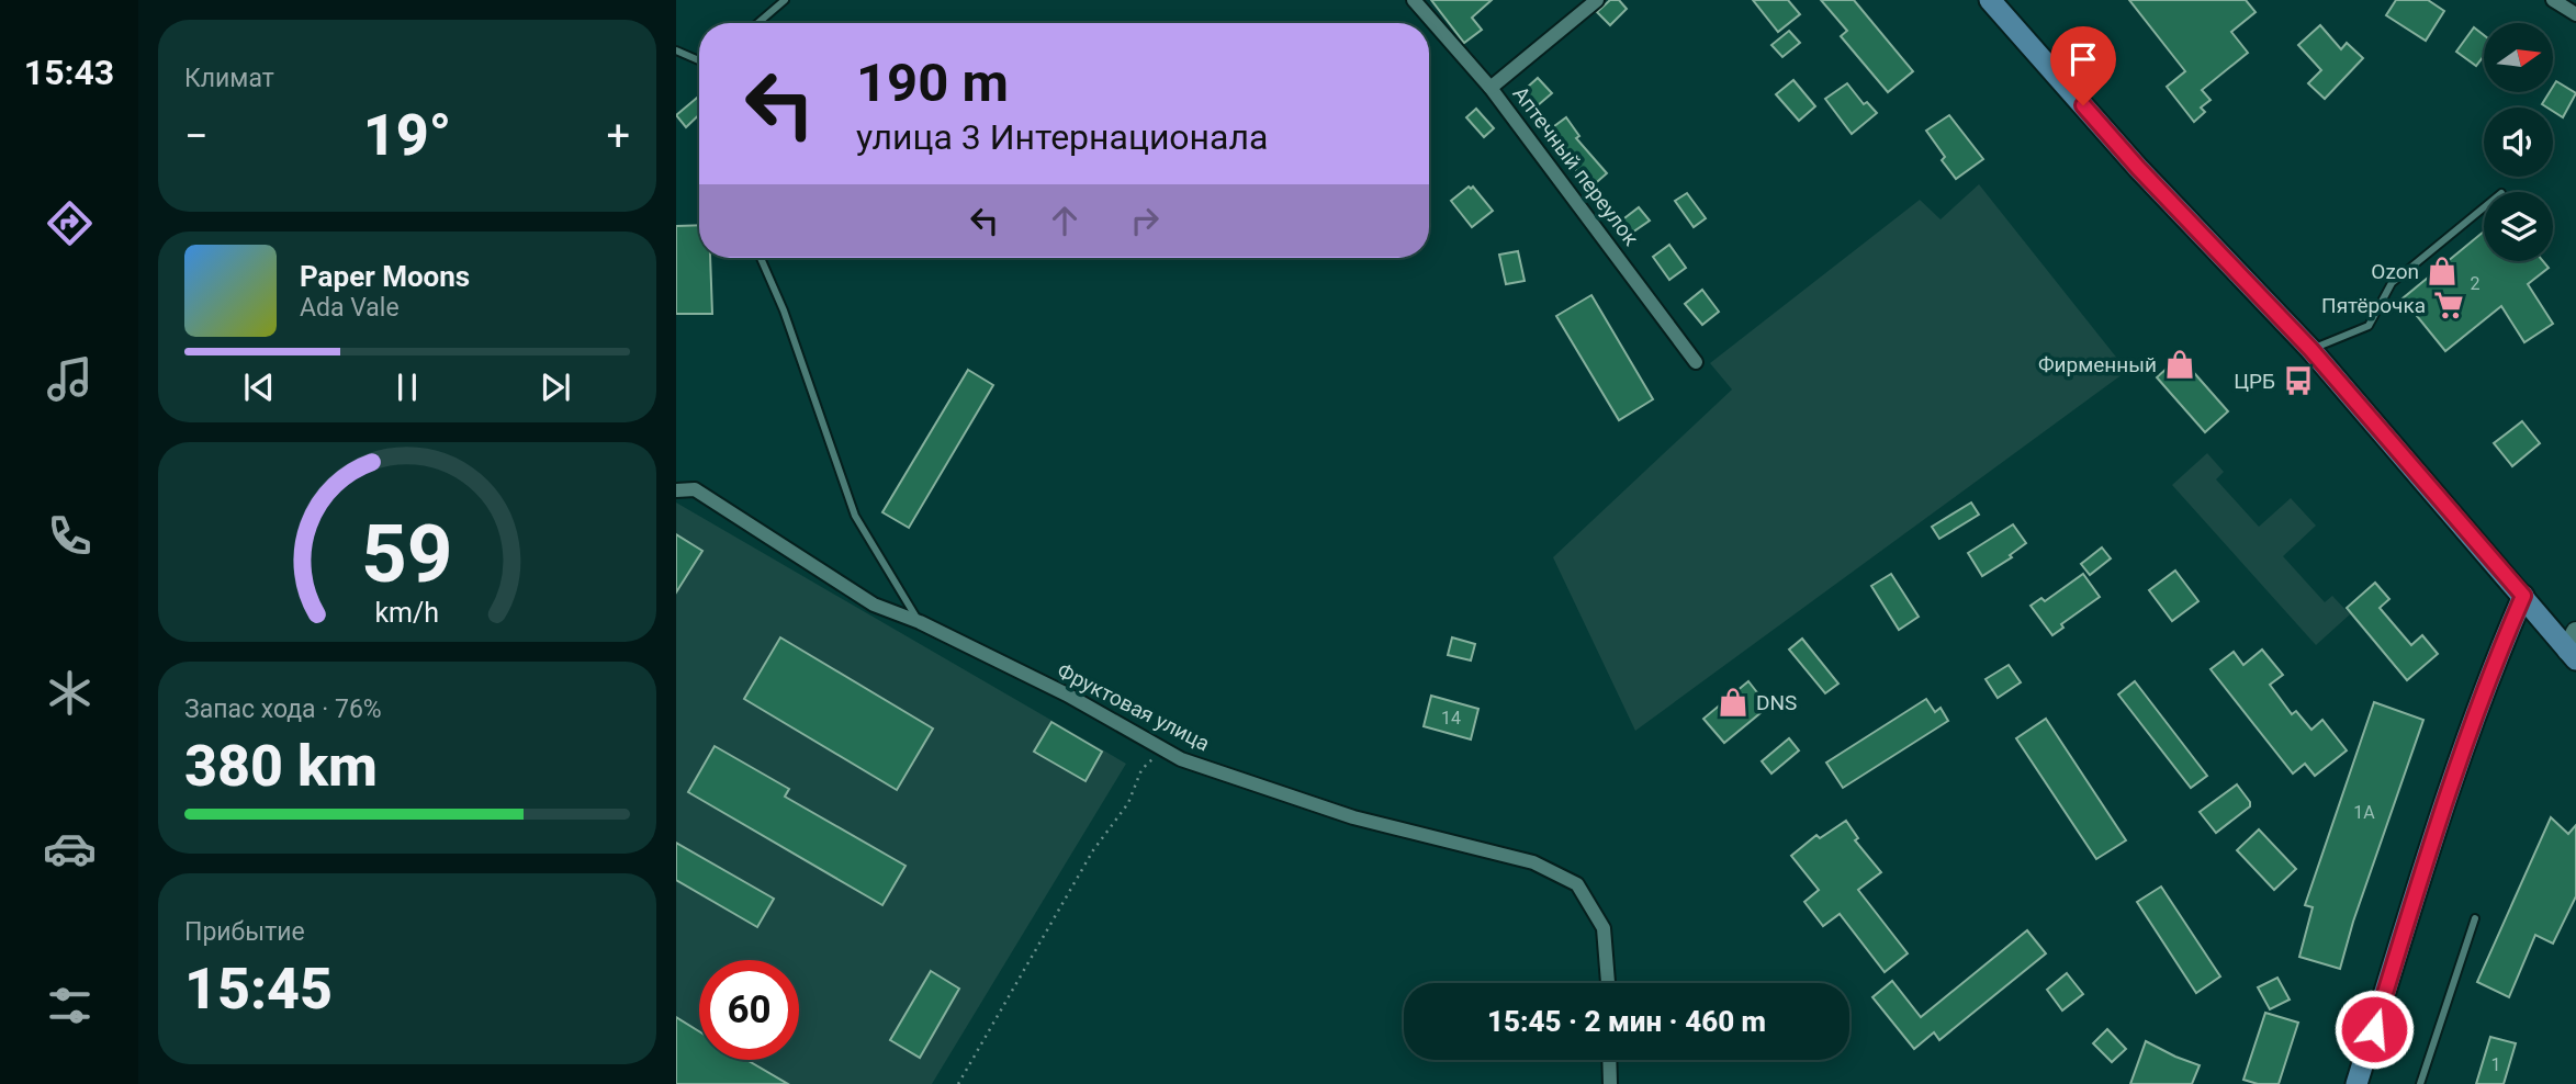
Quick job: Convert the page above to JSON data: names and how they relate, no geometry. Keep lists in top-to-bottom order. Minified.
{"streets":{"street":["Аптечный переулок","Фруктовая улица"]},"places":{"shop":["Ozon","Фирменный","DNS"],"supermarket":["Пятёрочка"],"bus stop":["ЦРБ"]},"house_numbers":["2","14","1А","1"],"north":"right","page":{"tabs":"15:43","tile":["Климат",["Запас хода · 76%","380 km"],["Прибытие","15:45"]],"turn":["190 m","улица 3 Интернационала"],"heat":["−","19°","+"],"song":["Paper Moons","Ada Vale"],"limit":"60","trip":"15:45 · 2 мин · 460 m","gauge":["59","km/h"]}}
